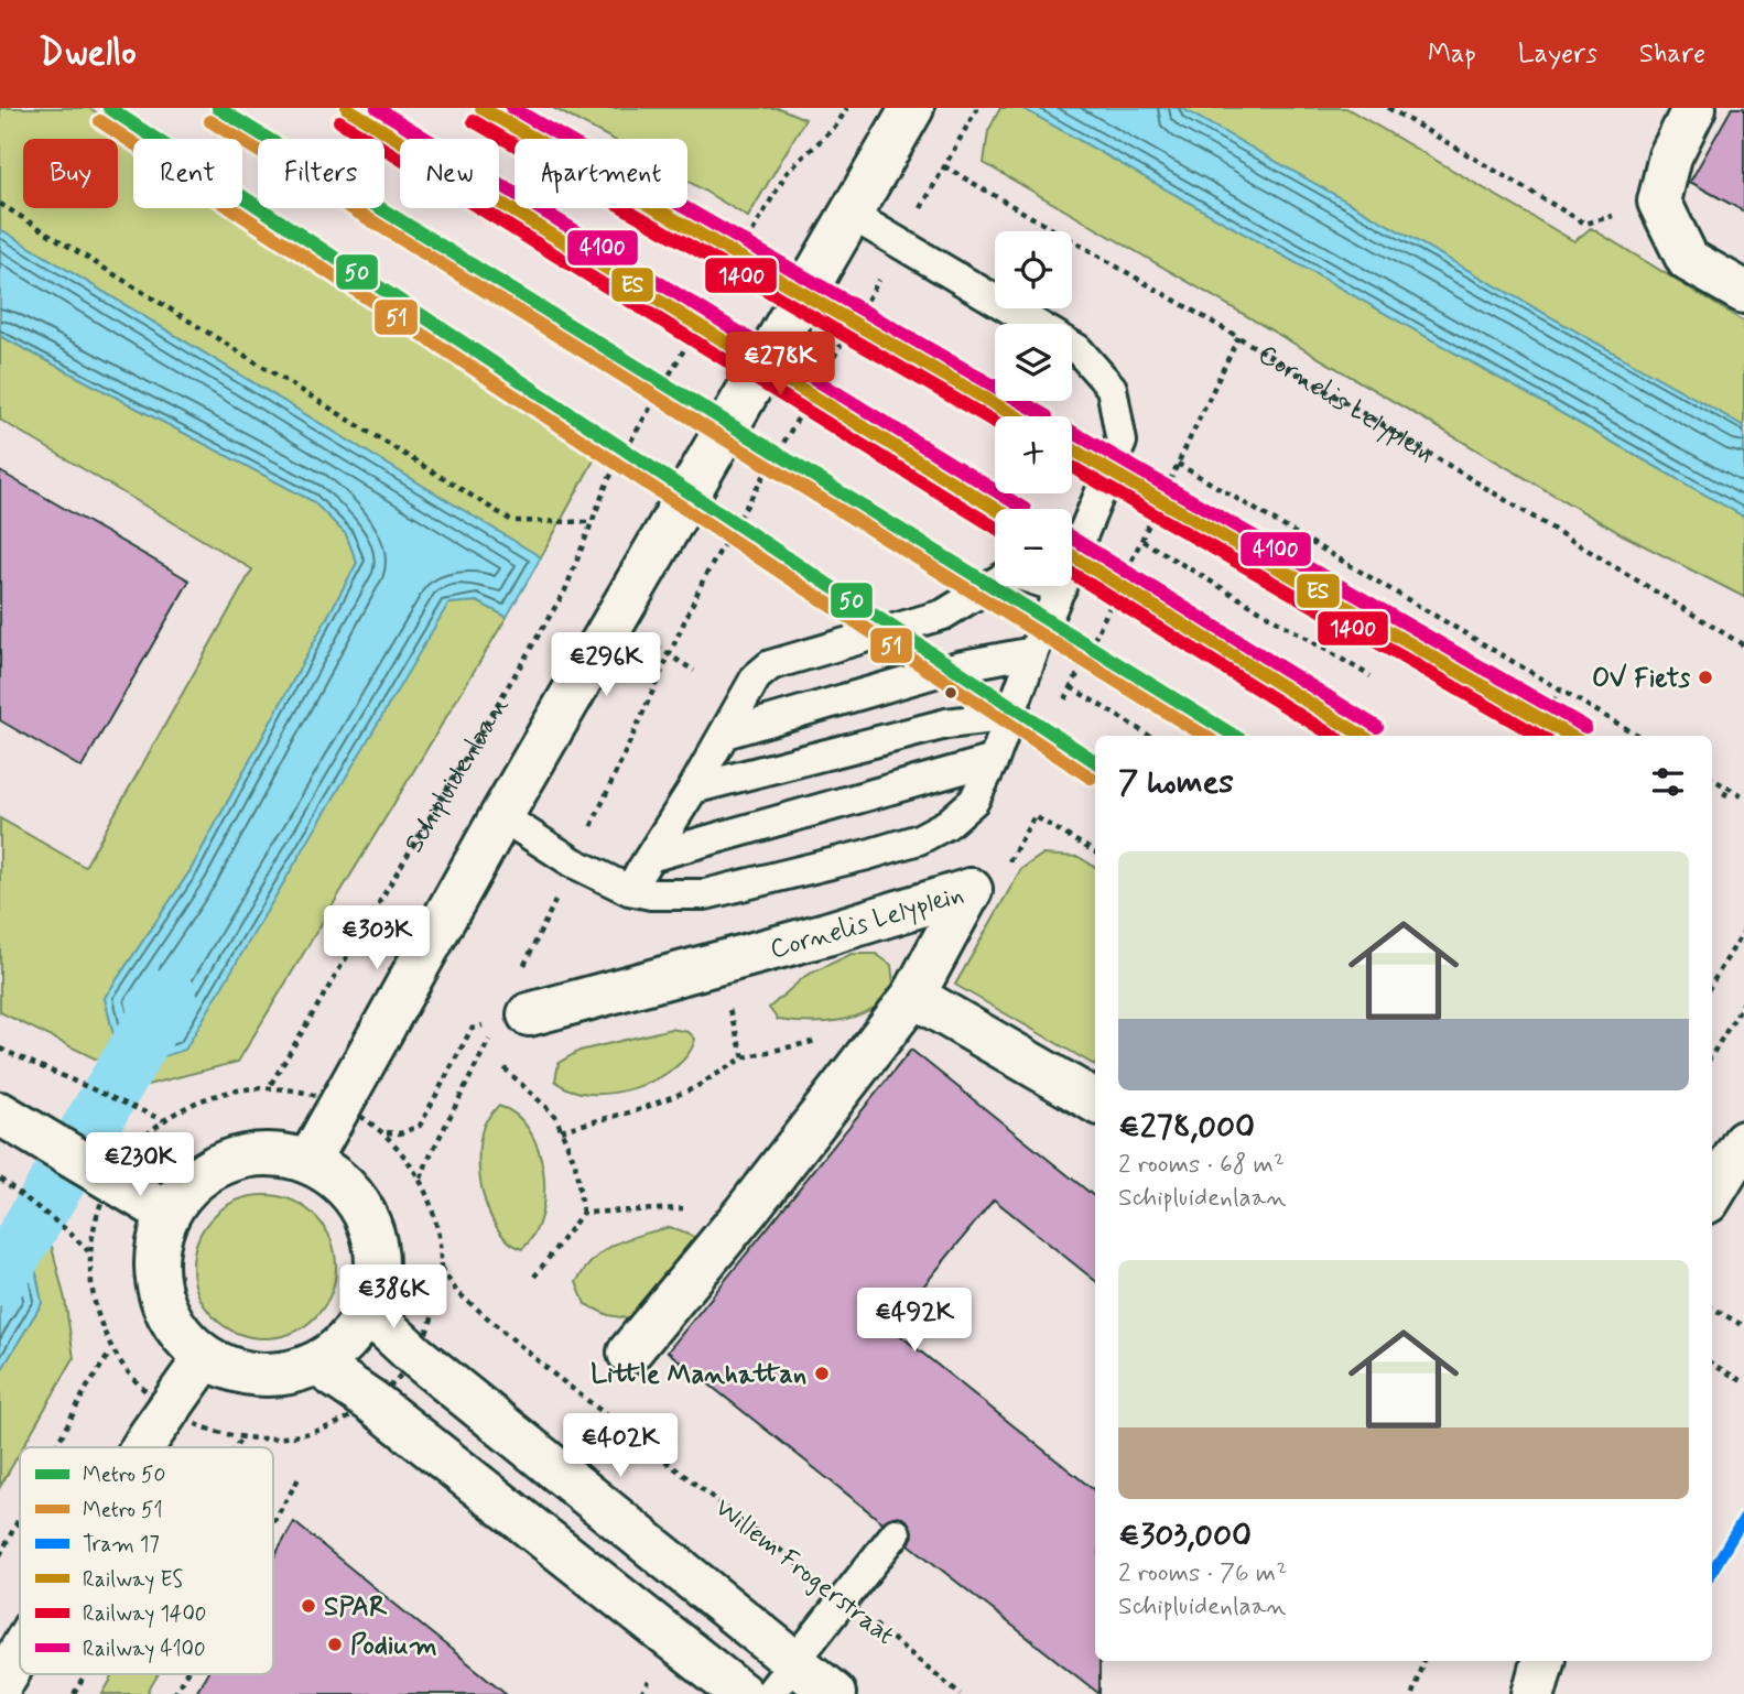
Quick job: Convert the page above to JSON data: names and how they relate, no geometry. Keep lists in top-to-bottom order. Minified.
{"streets":{"street":["Cornelis Lelyplein"],"path":["Schipluidenlaan","Willem Frogerstraat"]},"places":["OV Fiets","Little Manhattan","SPAR","Podium"],"lines":["metro line 50","rail line ES","rail line 4100","metro line 51","rail line 1400","tram line 17"],"legend":["Metro 50","Metro 51","Tram 17","Railway ES","Railway 1400","Railway 4100"],"page":{"header":"Dwello","nav":["Map","Layers","Share"],"chip":["Buy","Rent","Filters","New","Apartment"],"map_buttons":["+","−"],"price":["€278K","€296K","€303K","€230K","€386K","€492K","€402K"],"heading":"7 homes","list":[{"name":"€278,000","note":"2 rooms · 68 m² · Schipluidenlaan"},{"name":"€303,000","note":"2 rooms · 76 m² · Schipluidenlaan"}]}}
